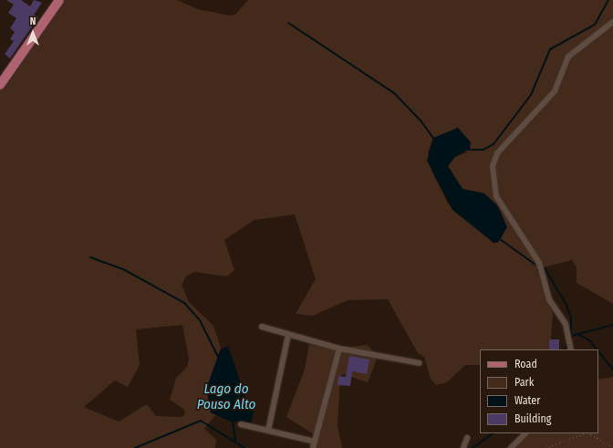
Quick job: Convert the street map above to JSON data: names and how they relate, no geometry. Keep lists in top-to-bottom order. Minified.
{"water":["Lago do Pouso Alto"],"legend":["Road","Park","Water","Building"],"north":"top"}
